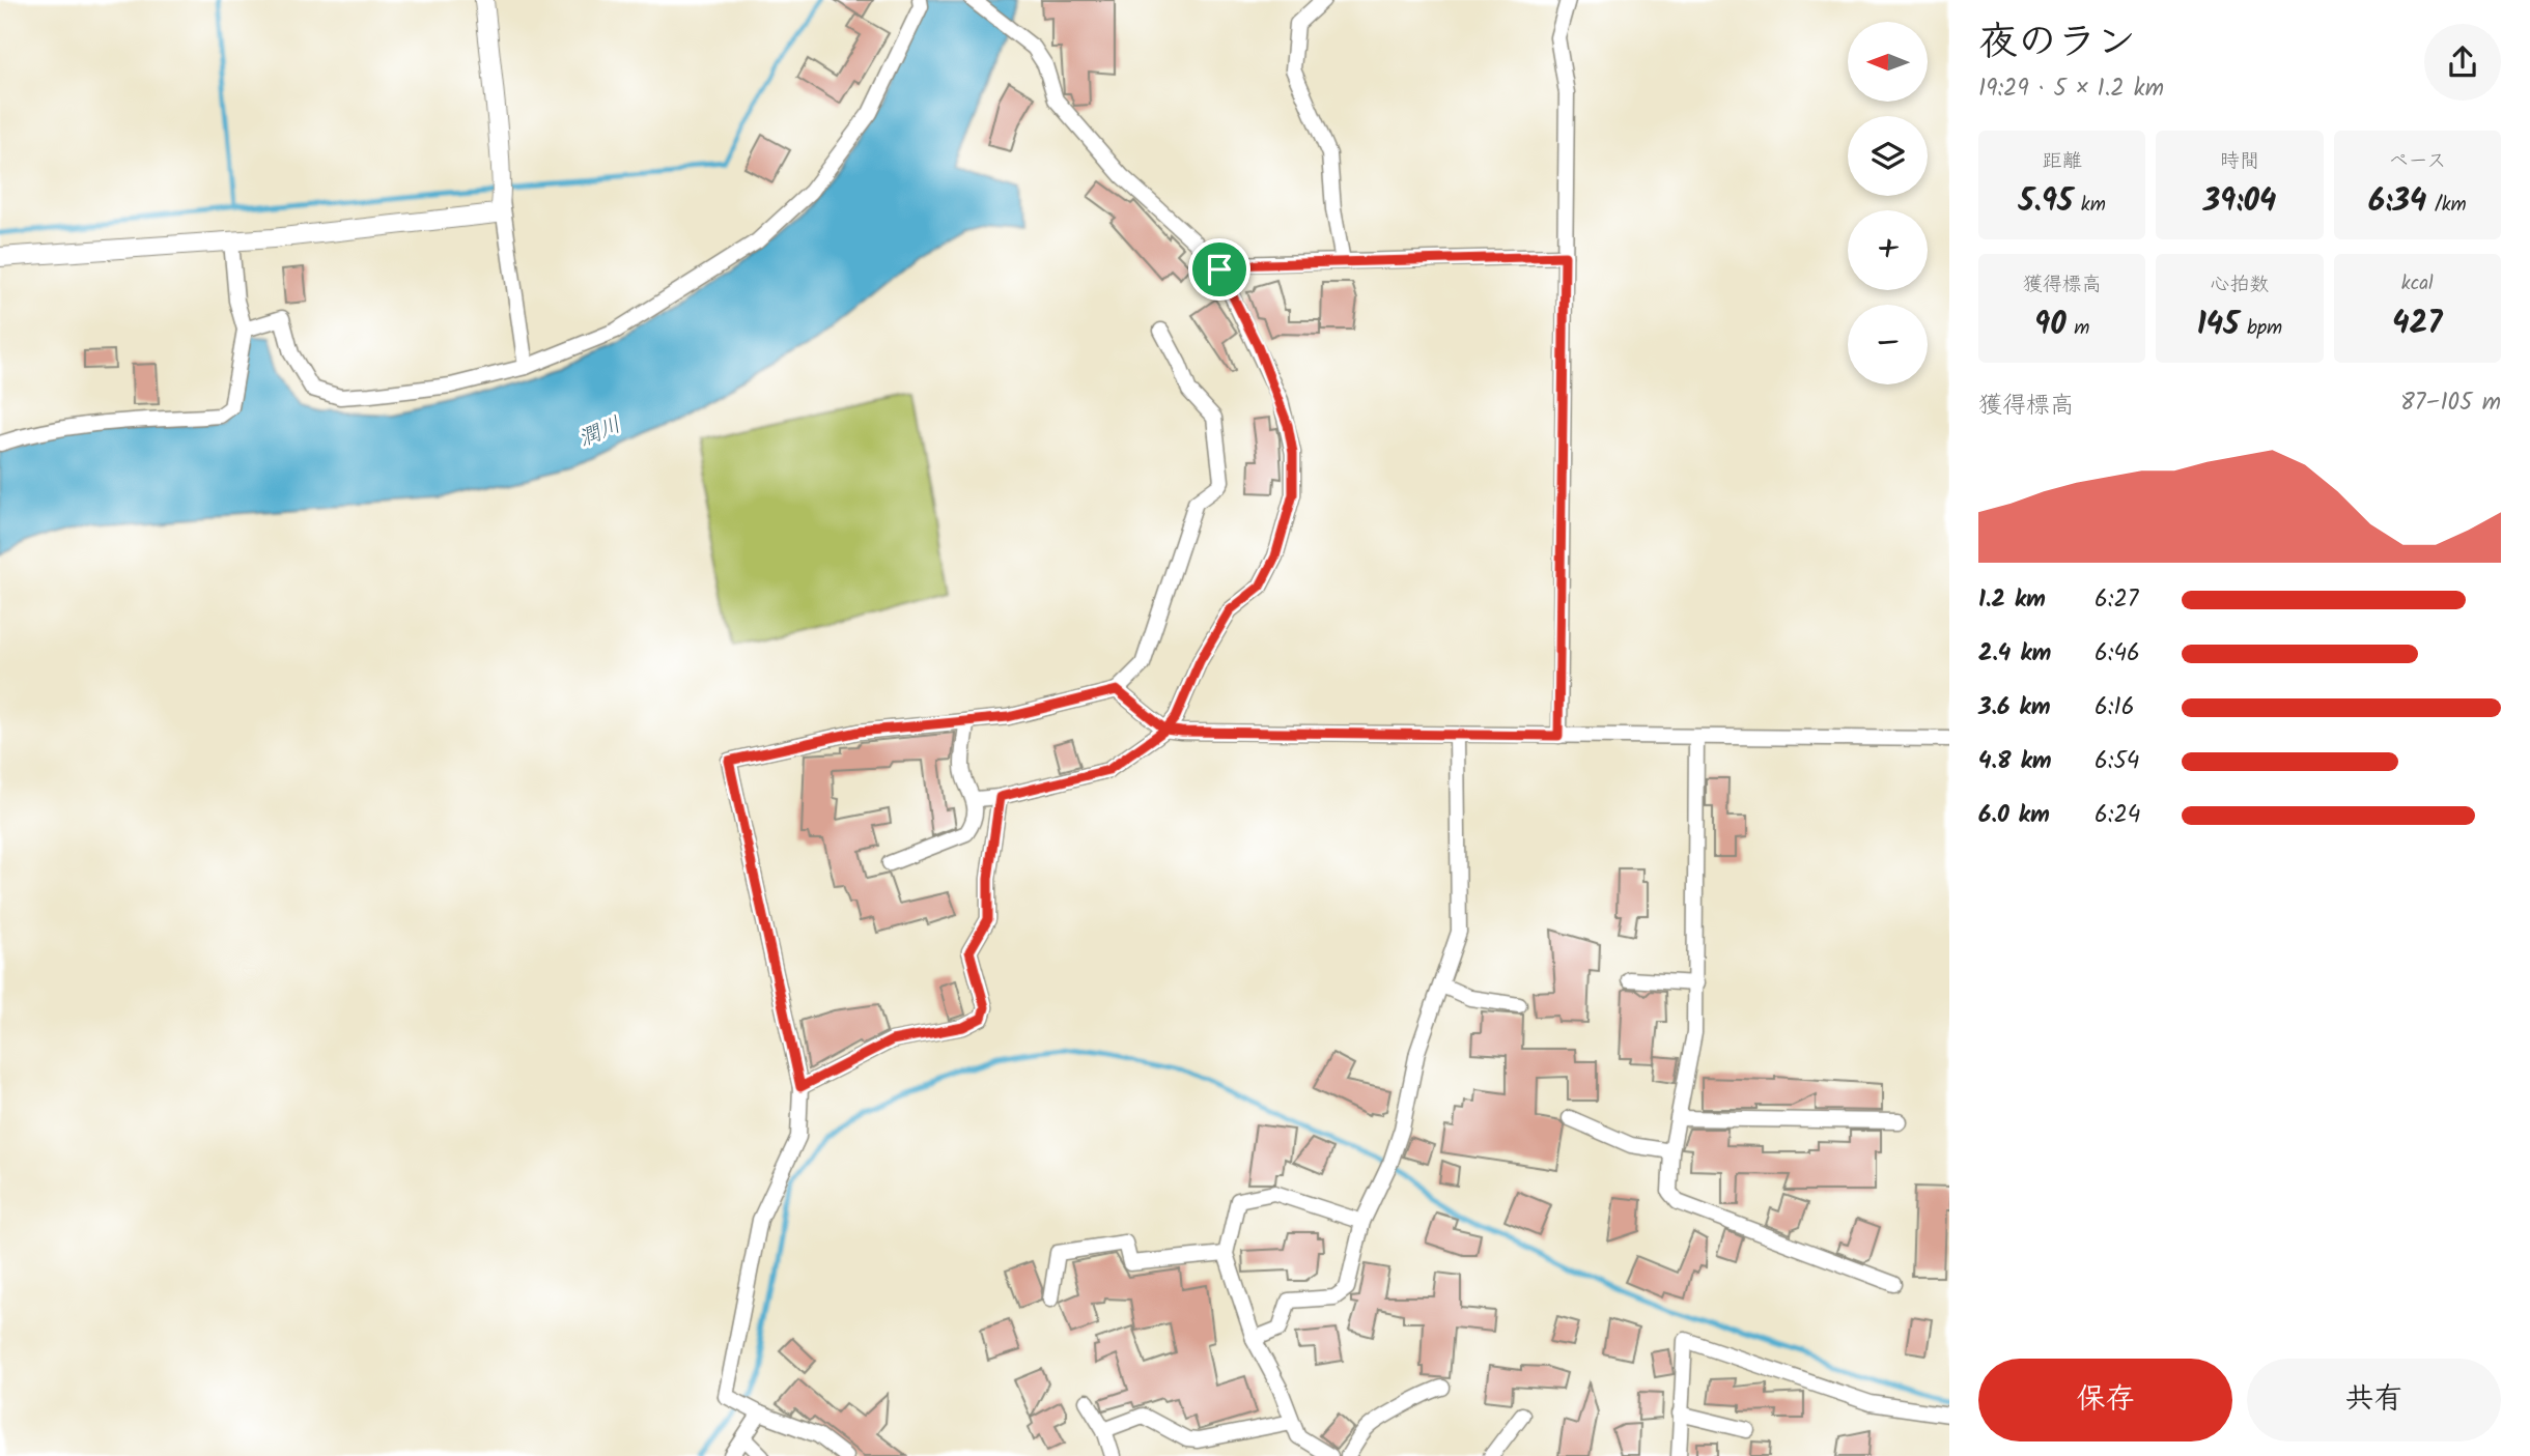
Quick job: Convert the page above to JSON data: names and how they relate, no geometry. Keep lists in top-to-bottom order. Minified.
{"water":["潤川"],"north":"left","page":{"heading":["夜のラン","19:29 · 5 × 1.2 km"],"map_buttons":["+","−"],"stats":[["距離","5.95 km"],["時間","39:04"],["ペース","6:34 /km"],["獲得標高","90 m"],["心拍数","145 bpm"],["kcal","427"]],"chart":["獲得標高","87–105 m"],"list":[{"name":"1.2 km","note":"6:27"},{"name":"2.4 km","note":"6:46"},{"name":"3.6 km","note":"6:16"},{"name":"4.8 km","note":"6:54"},{"name":"6.0 km","note":"6:24"}],"buttons":["保存","共有"]}}
